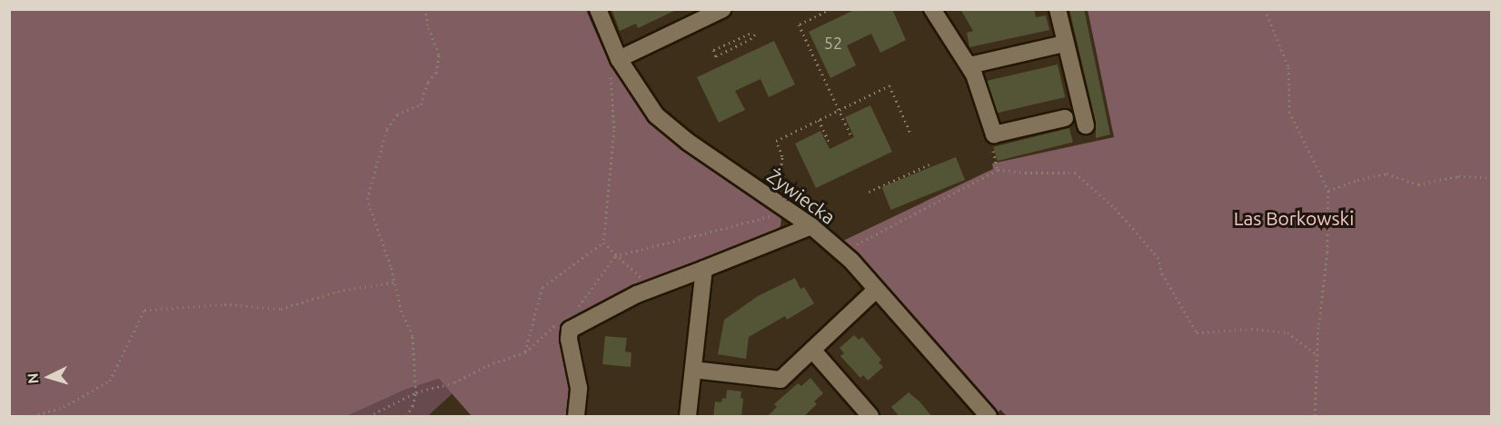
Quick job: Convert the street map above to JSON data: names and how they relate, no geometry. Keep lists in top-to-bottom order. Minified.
{"streets":{"street":["Żywiecka"]},"parks":["Las Borkowski"],"house_numbers":["52"],"north":"left"}
